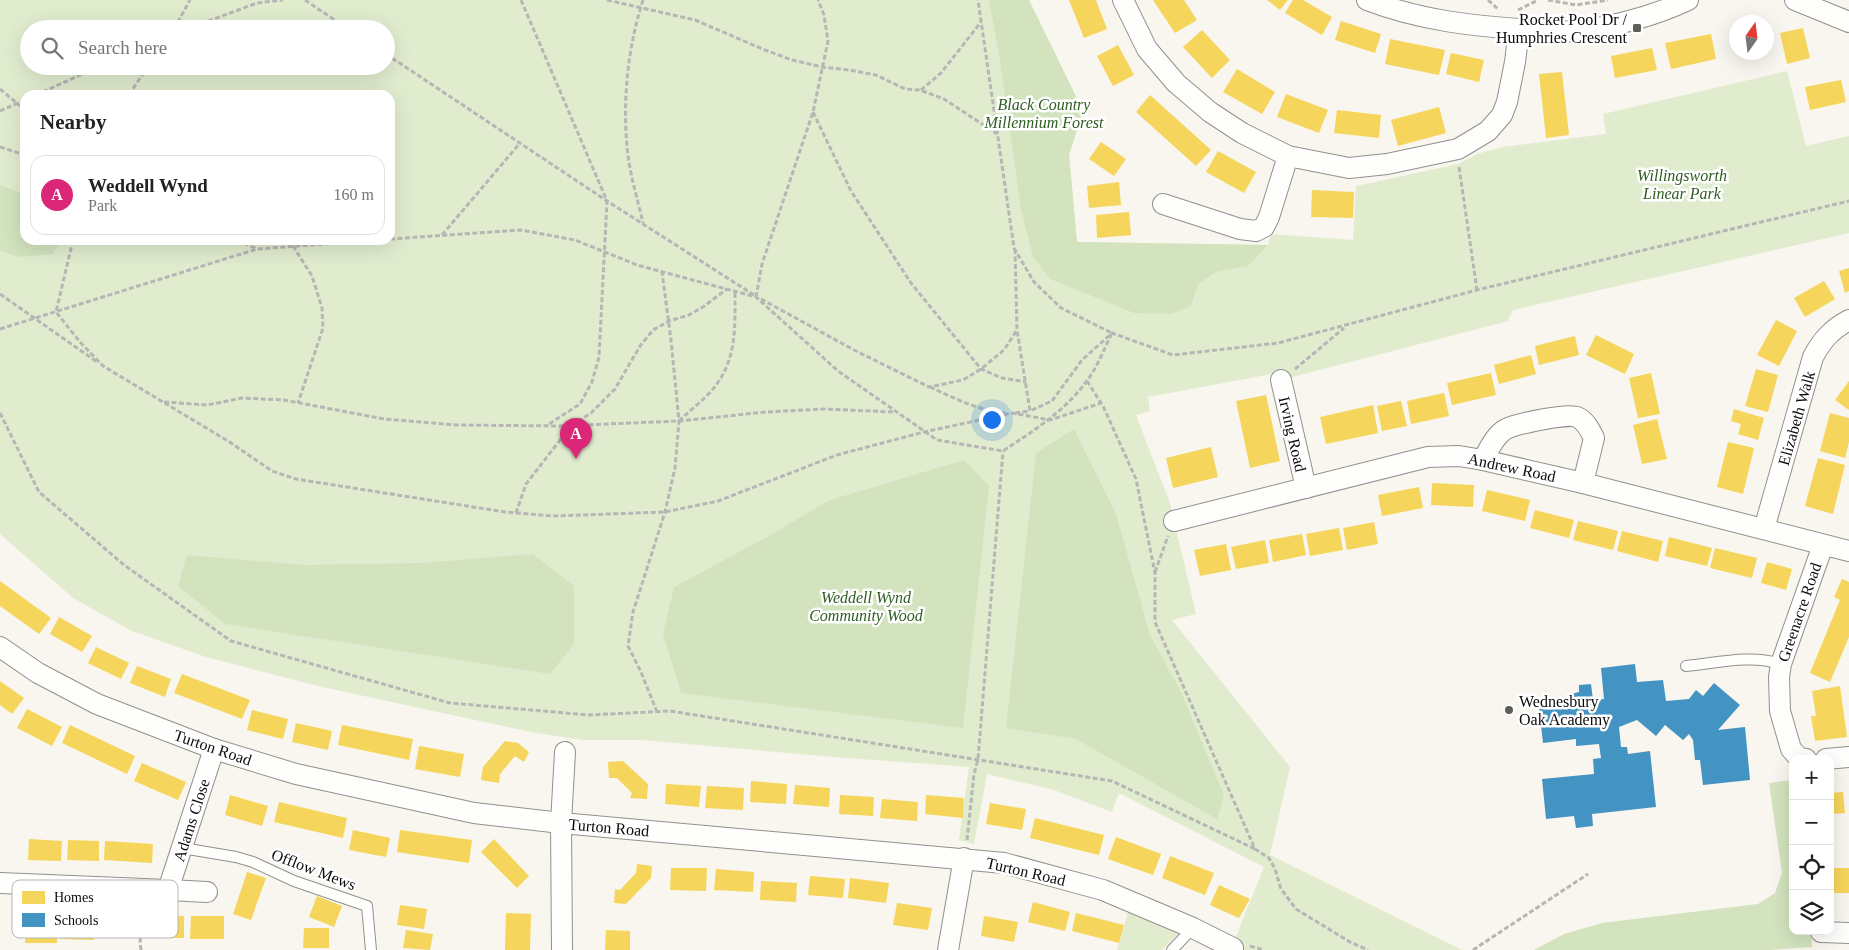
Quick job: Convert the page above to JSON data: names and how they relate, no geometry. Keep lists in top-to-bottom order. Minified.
{"streets":{"street":["Elizabeth Walk","Irving Road","Andrew Road","Greenacre Road","Turton Road","Adams Close"],"lane":["Offlow Mews"]},"crossings":[["Elizabeth Walk","Andrew Road"],["Irving Road","Andrew Road"],["Andrew Road","Greenacre Road"],["Turton Road","Adams Close"],["Adams Close","Offlow Mews"]],"parks":["Black Country Millennium Forest","Willingsworth Linear Park","Weddell Wynd Community Wood"],"places":{"transit":["Rocket Pool Dr / Humphries Crescent"],"other":["Wednesbury Oak Academy"]},"legend":["Homes","Schools"],"north":"top","page":{"search":"Search here","heading":"Nearby","list":[{"mark":"A","name":"Weddell Wynd","note":"Park","value":"160 m"}],"pins":"A","map_buttons":["+","−"]}}
